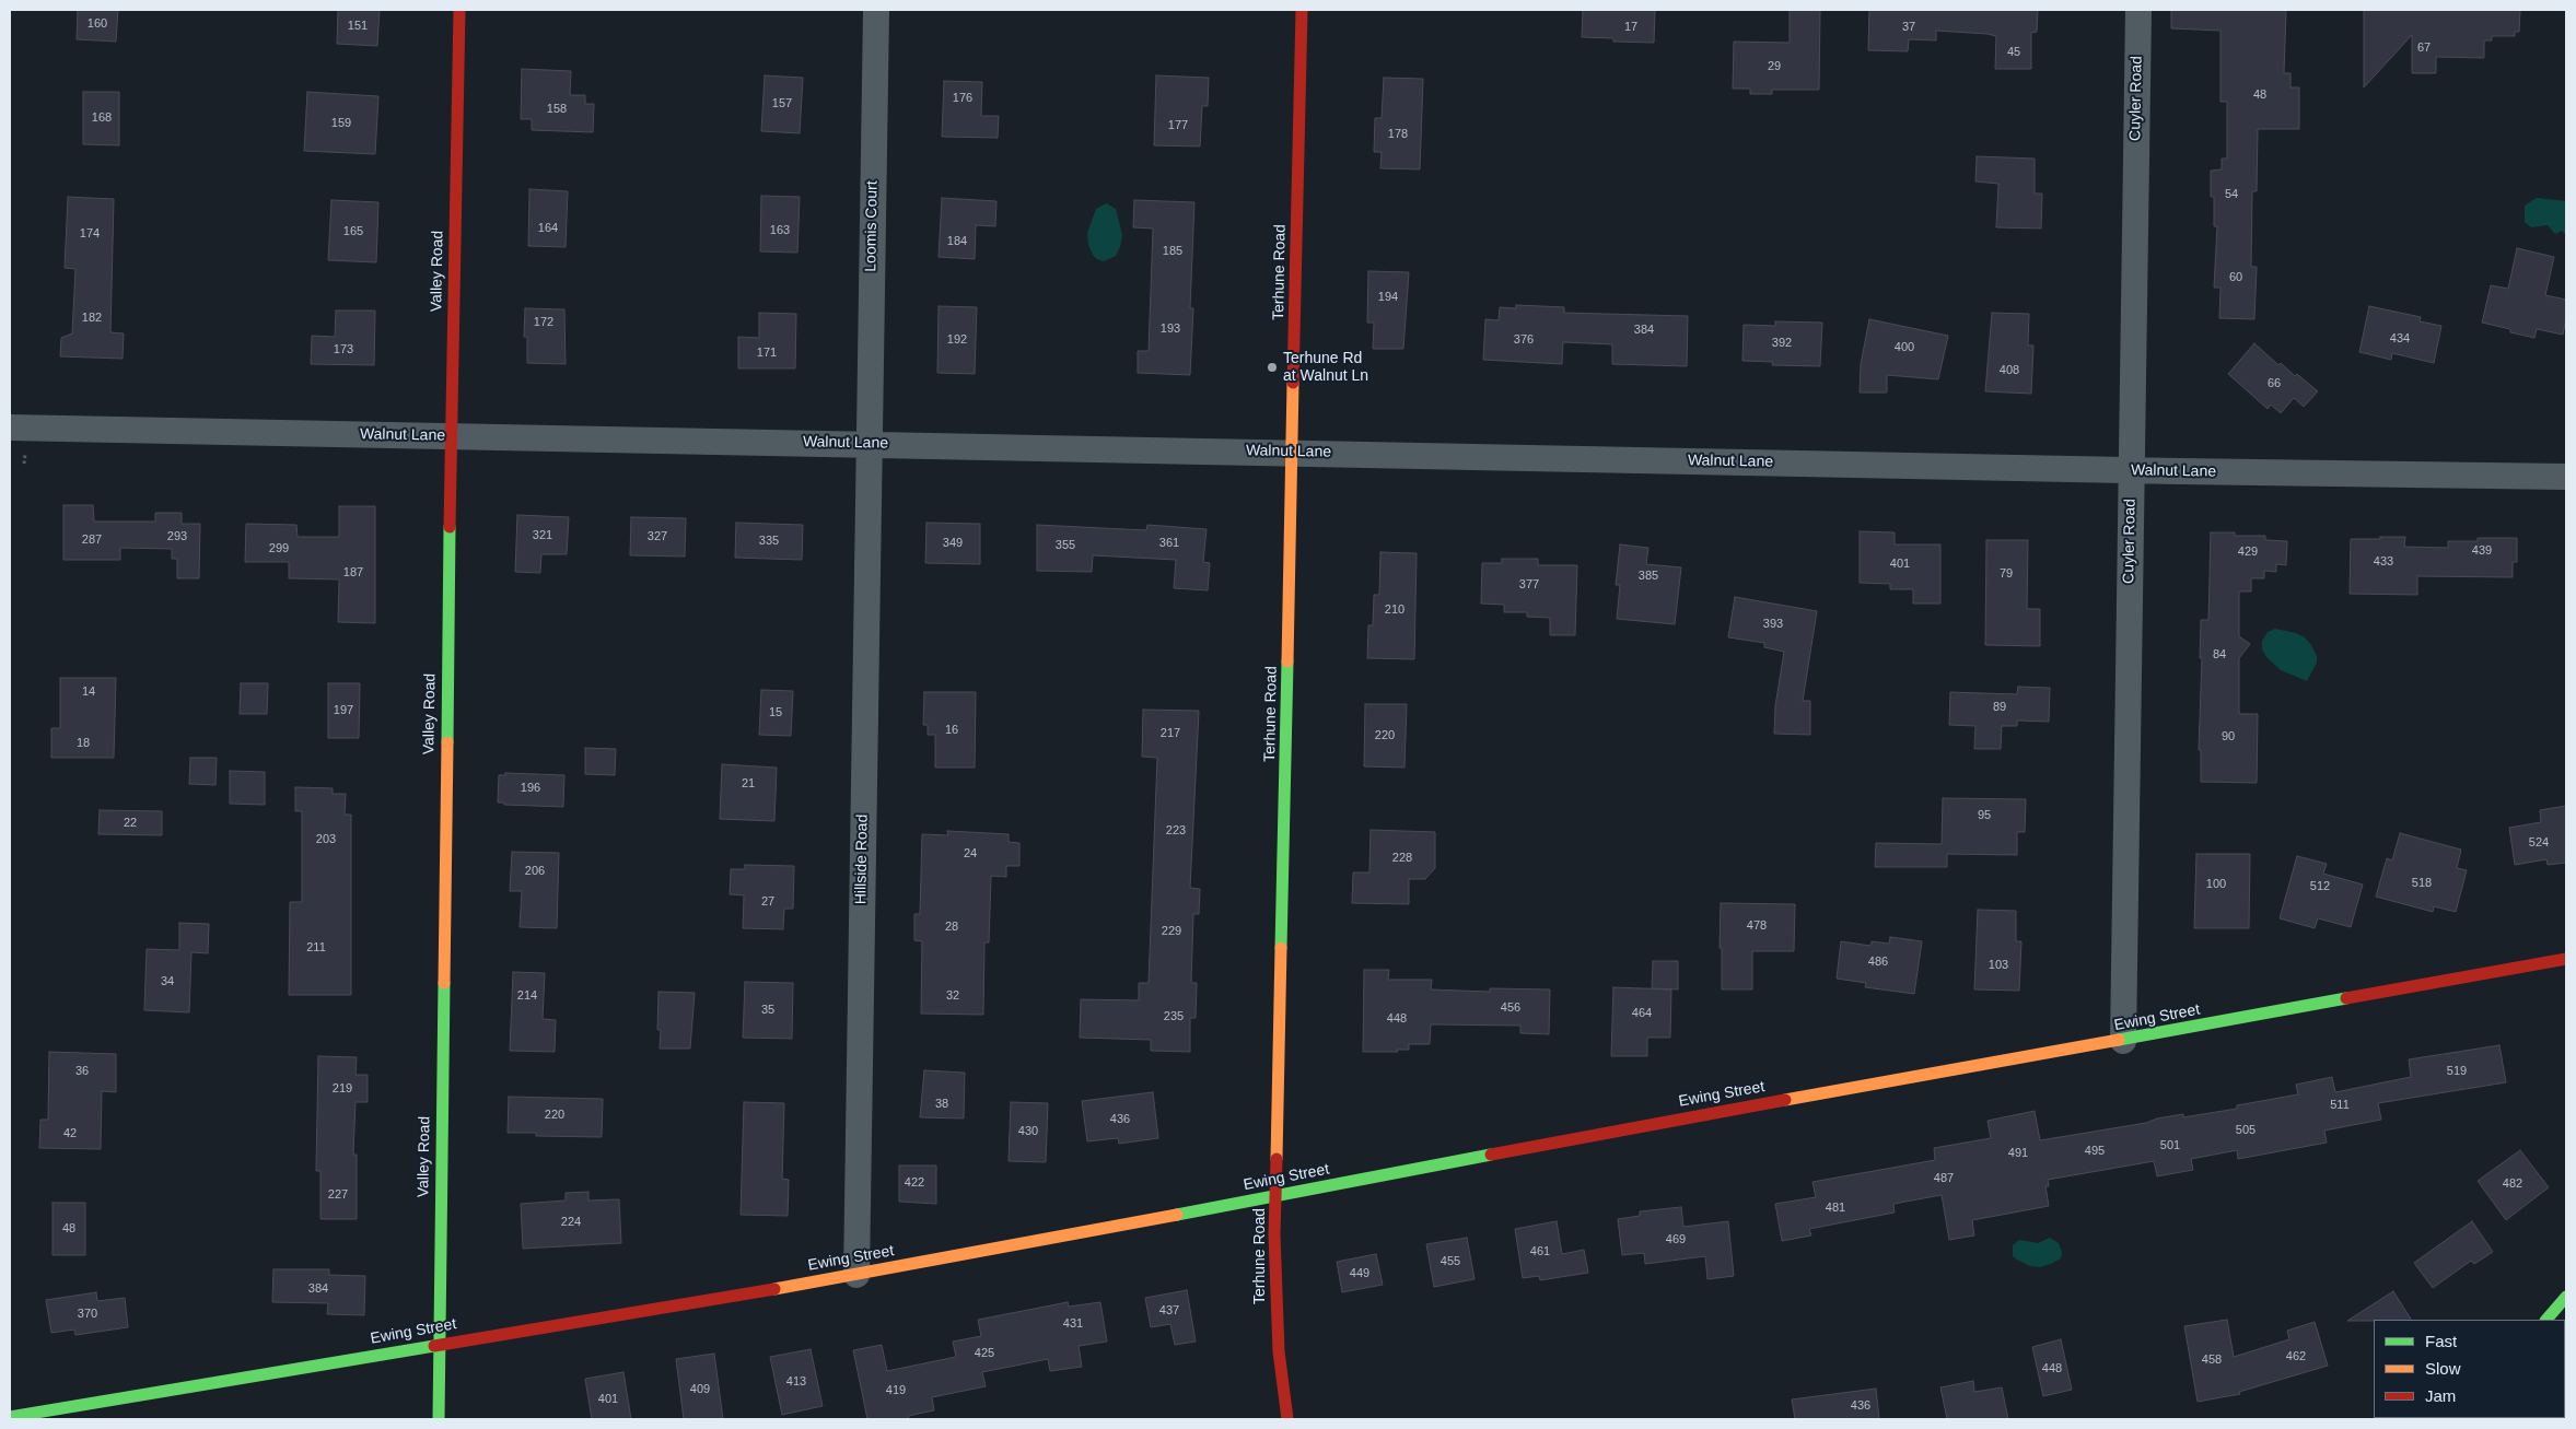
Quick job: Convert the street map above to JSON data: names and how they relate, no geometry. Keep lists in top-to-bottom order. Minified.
{"streets":{"street":["Cuyler Road","Loomis Court","Valley Road","Terhune Road","Walnut Lane","Hillside Road","Ewing Street"]},"crossings":[["Cuyler Road","Walnut Lane"],["Cuyler Road","Ewing Street"],["Loomis Court","Walnut Lane"],["Loomis Court","Hillside Road"],["Valley Road","Walnut Lane"],["Valley Road","Ewing Street"],["Terhune Road","Walnut Lane"],["Terhune Road","Ewing Street"],["Walnut Lane","Hillside Road"],["Hillside Road","Ewing Street"]],"places":["Terhune Rd at Walnut Ln"],"house_numbers":["160","151","17","37","67","45","29","48","176","157","158","168","159","177","178","54","164","163","165","174","184","185","60","194","182","172","193","384","434","192","376","392","400","173","171","408","66","321","293","327","287","335","349","361","355","299","439","429","433","401","187","79","385","377","210","393","84","14","89","197","15","16","217","220","90","18","21","196","95","22","223","203","524","24","228","206","518","100","512","27","478","28","229","211","486","103","34","214","32","456","35","464","235","448","36","519","219","38","511","220","436","505","430","42","501","495","491","487","422","482","227","481","224","48","469","461","455","449","384","437","370","431","425","462","458","448","413","409","419","401","436"],"legend":["Fast","Slow","Jam"]}
